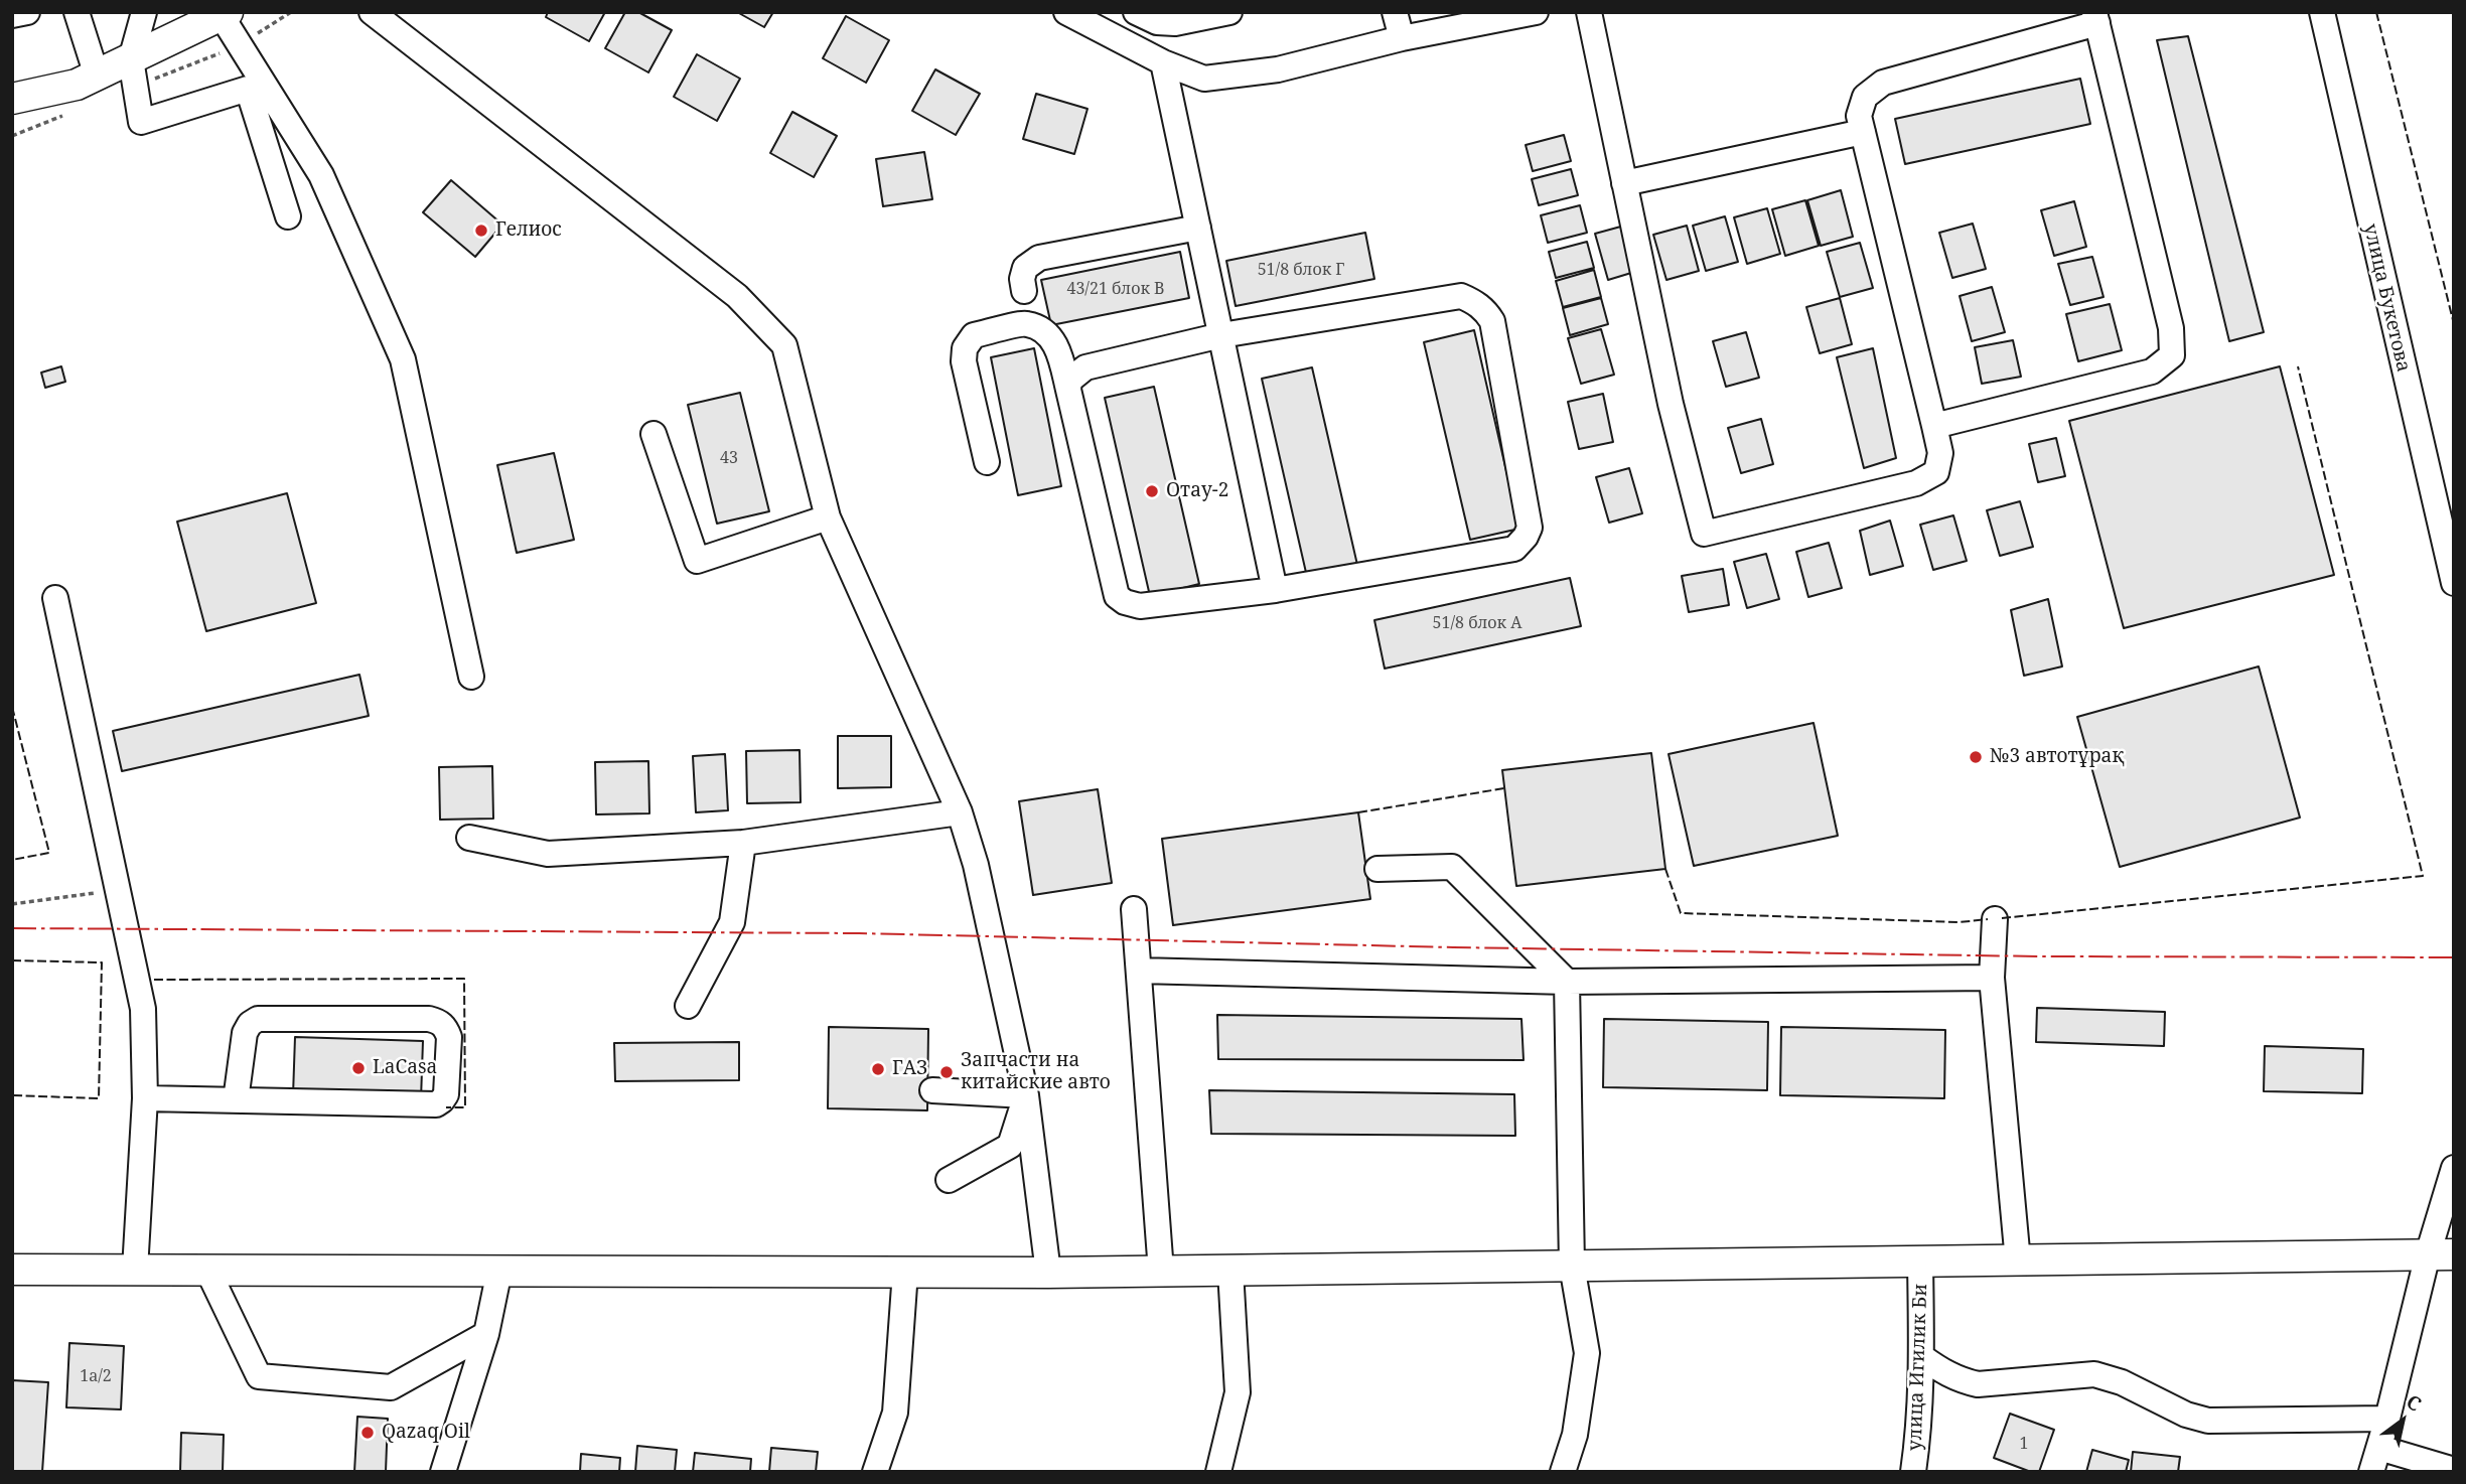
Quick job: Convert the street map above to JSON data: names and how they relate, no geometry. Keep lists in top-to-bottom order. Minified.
{"streets":{"street":["улица Букетова","улица Игилик Би"]},"places":["Гелиос","Отау-2","№3 автотұрақ","LaCasa","ГАЗ","Запчасти на китайские авто","Qazaq Oil"],"house_numbers":["51/8 блок Г","43/21 блок В","43","51/8 блок А","1а/2","1"],"north":"top right"}
